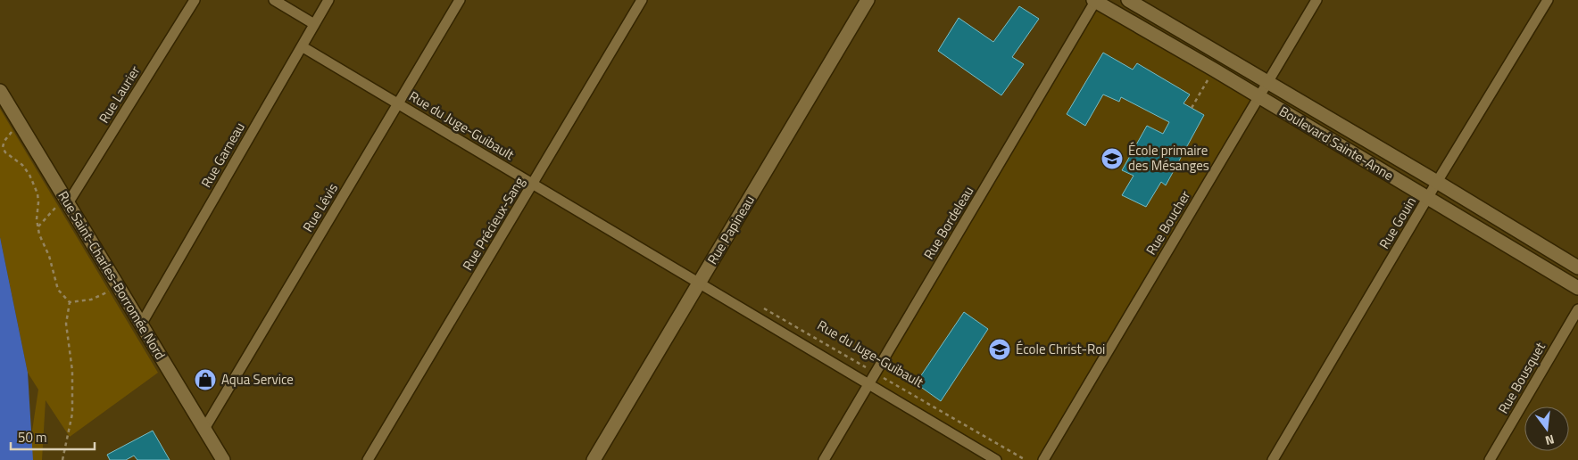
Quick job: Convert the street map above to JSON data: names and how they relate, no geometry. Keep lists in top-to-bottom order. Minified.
{"streets":{"street":["Rue Laurier","Rue du Juge-Guibault","Boulevard Sainte-Anne","Rue Garneau","Rue Lévis","Rue Bordeleau","Rue Boucher","Rue Gouin","Rue Précieux-Sang","Rue Papineau","Rue Saint-Charles-Borromée Nord","Rue Bousquet"]},"crossings":[["Rue Laurier","Rue Saint-Charles-Borromée Nord"],["Rue du Juge-Guibault","Rue Garneau"],["Rue du Juge-Guibault","Rue Lévis"],["Rue du Juge-Guibault","Rue Bordeleau"],["Rue du Juge-Guibault","Rue Précieux-Sang"],["Rue du Juge-Guibault","Rue Papineau"],["Boulevard Sainte-Anne","Rue Bordeleau"],["Boulevard Sainte-Anne","Rue Boucher"],["Boulevard Sainte-Anne","Rue Gouin"],["Rue Garneau","Rue Saint-Charles-Borromée Nord"],["Rue Lévis","Rue Saint-Charles-Borromée Nord"]],"places":{"school or university":["École primaire des Mésanges","École Christ-Roi"],"shop":["Aqua Service"]},"scale_bar":"50 m","north":"bottom"}
